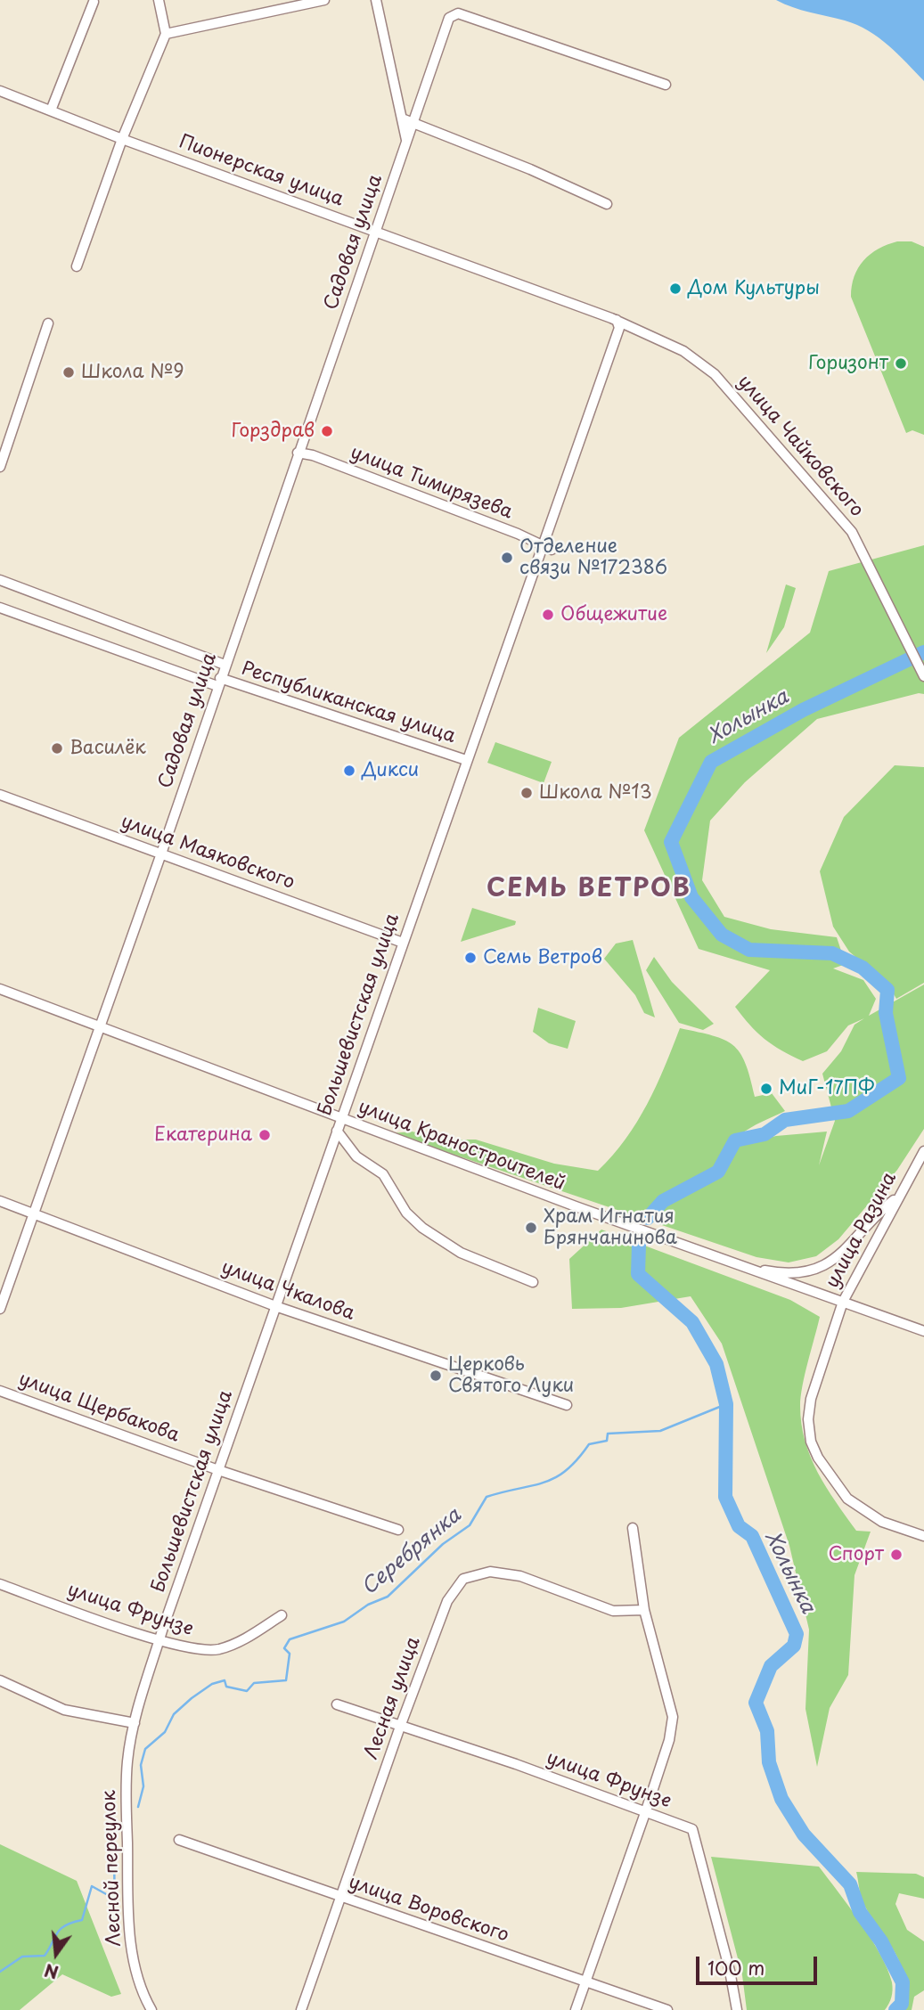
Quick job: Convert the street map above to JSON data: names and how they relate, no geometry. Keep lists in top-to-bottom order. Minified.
{"streets":{"street":["Пионерская улица","Садовая улица","улица Чайковского","улица Тимирязева","Республиканская улица","улица Маяковского","Большевистская улица","улица Краностроителей","улица Разина","улица Чкалова","улица Щербакова","улица Фрунзе","Лесная улица","Лесной переулок","улица Воровского"]},"crossings":[["Пионерская улица","Садовая улица"],["Пионерская улица","улица Чайковского"],["Пионерская улица","Большевистская улица"],["Садовая улица","улица Тимирязева"],["Садовая улица","Республиканская улица"],["Садовая улица","улица Маяковского"],["Садовая улица","улица Краностроителей"],["Садовая улица","улица Чкалова"],["улица Чайковского","Большевистская улица"],["улица Тимирязева","Большевистская улица"],["Республиканская улица","Большевистская улица"],["улица Маяковского","Большевистская улица"],["Большевистская улица","улица Краностроителей"],["Большевистская улица","улица Чкалова"],["Большевистская улица","улица Щербакова"],["Большевистская улица","улица Фрунзе"],["Большевистская улица","Лесной переулок"],["улица Краностроителей","улица Разина"],["улица Фрунзе","Лесная улица"],["Лесная улица","улица Воровского"]],"districts":["СЕМЬ ВЕТРОВ"],"water":["Холынка","Серебрянка"],"places":["Дом Культуры","Горизонт","Школа №9","Горздрав","Отделение связи №172386","Общежитие","Василёк","Дикси","Школа №13","Семь Ветров","МиГ-17ПФ","Екатерина","Храм Игнатия Брянчанинова","Церковь Святого Луки","Спорт"],"scale_bar":"100 m","north":"bottom"}
